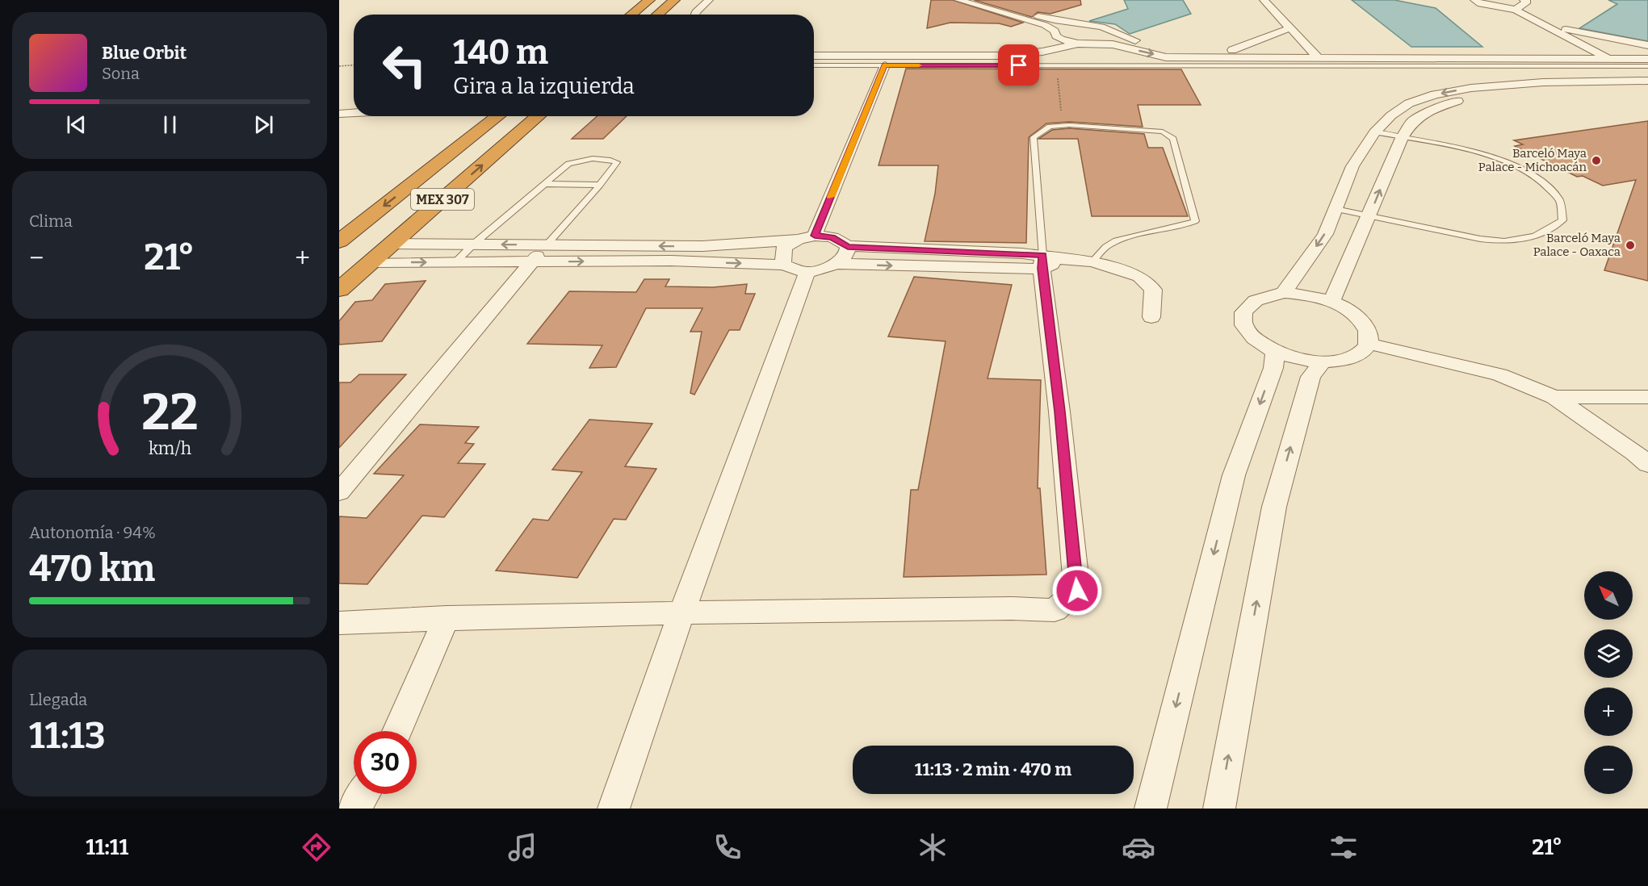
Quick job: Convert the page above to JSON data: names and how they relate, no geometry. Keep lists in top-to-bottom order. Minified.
{"streets":{"highway":["MEX 307"]},"places":["Barceló Maya Palace - Michoacán","Barceló Maya Palace - Oaxaca"],"north":"top left","page":{"turn":["140 m","Gira a la izquierda"],"song":["Blue Orbit","Sona"],"tile":["Clima",["Autonomía · 94%","470 km"],["Llegada","11:13"]],"heat":["−","21°","+"],"map_buttons":["+","−"],"limit":"30","trip":"11:13 · 2 min · 470 m","tabs":["11:11","21°"],"gauge":["22","km/h"]}}
